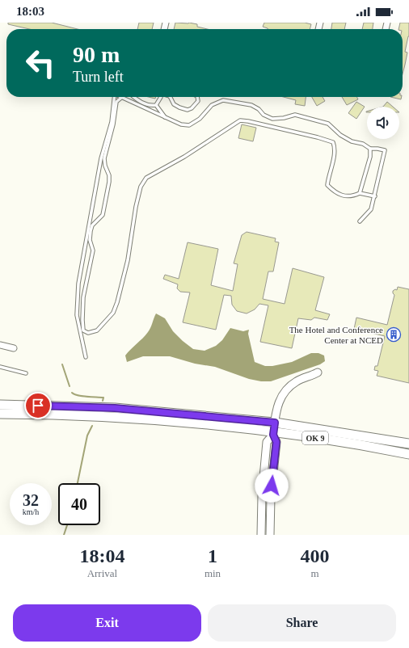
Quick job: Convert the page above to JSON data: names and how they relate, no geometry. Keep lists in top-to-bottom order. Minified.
{"streets":{"highway":["OK 9"]},"places":{"building":["The Hotel and Conference Center at NCED"]},"page":{"status":"18:03","turn":["90 m","Turn left"],"speed":"32 km/h","limit":"40","eta":["18:04","Arrival","1","min","400","m"],"buttons":["Exit","Share"]}}
